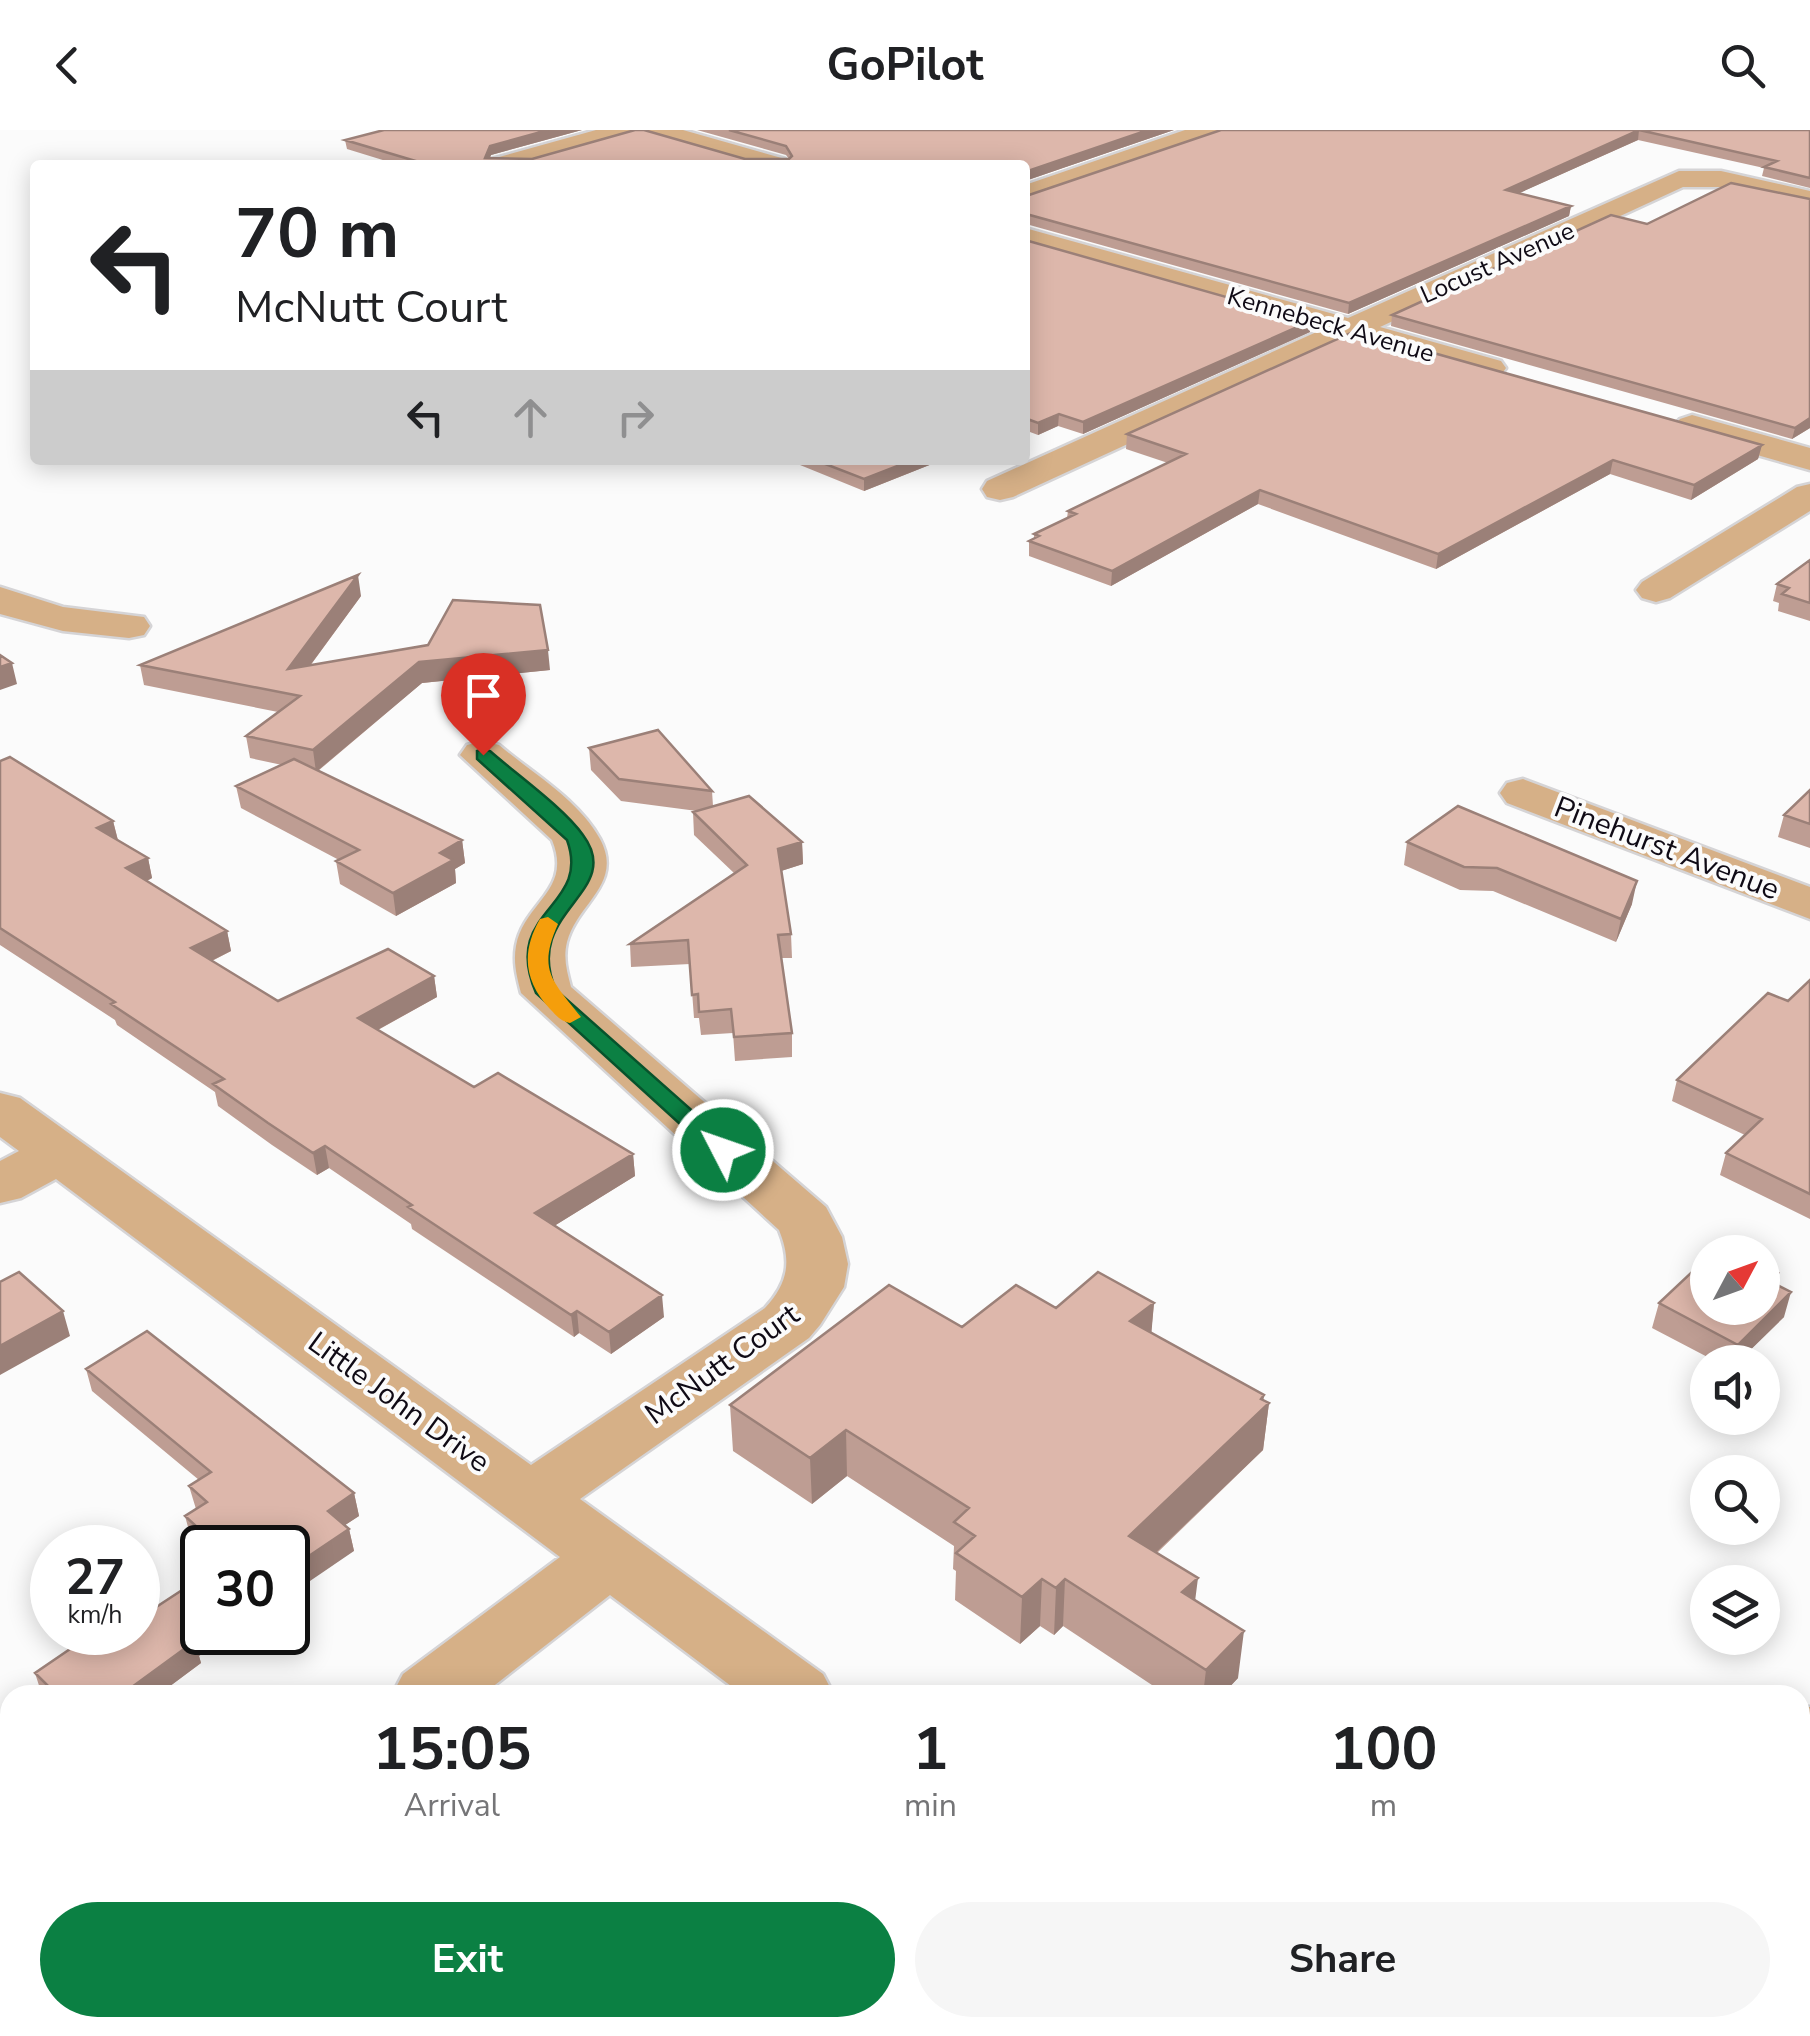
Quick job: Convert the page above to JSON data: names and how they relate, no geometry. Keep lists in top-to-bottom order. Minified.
{"streets":{"street":["Locust Avenue","Kennebeck Avenue","Pinehurst Avenue","McNutt Court","Little John Drive"]},"crossings":[["Locust Avenue","Kennebeck Avenue"],["McNutt Court","Little John Drive"]],"north":"top right","page":{"header":"GoPilot","turn":["70 m","McNutt Court"],"speed":"27 km/h","limit":"30","eta":["15:05","Arrival","1","min","100","m"],"buttons":["Exit","Share"]}}
